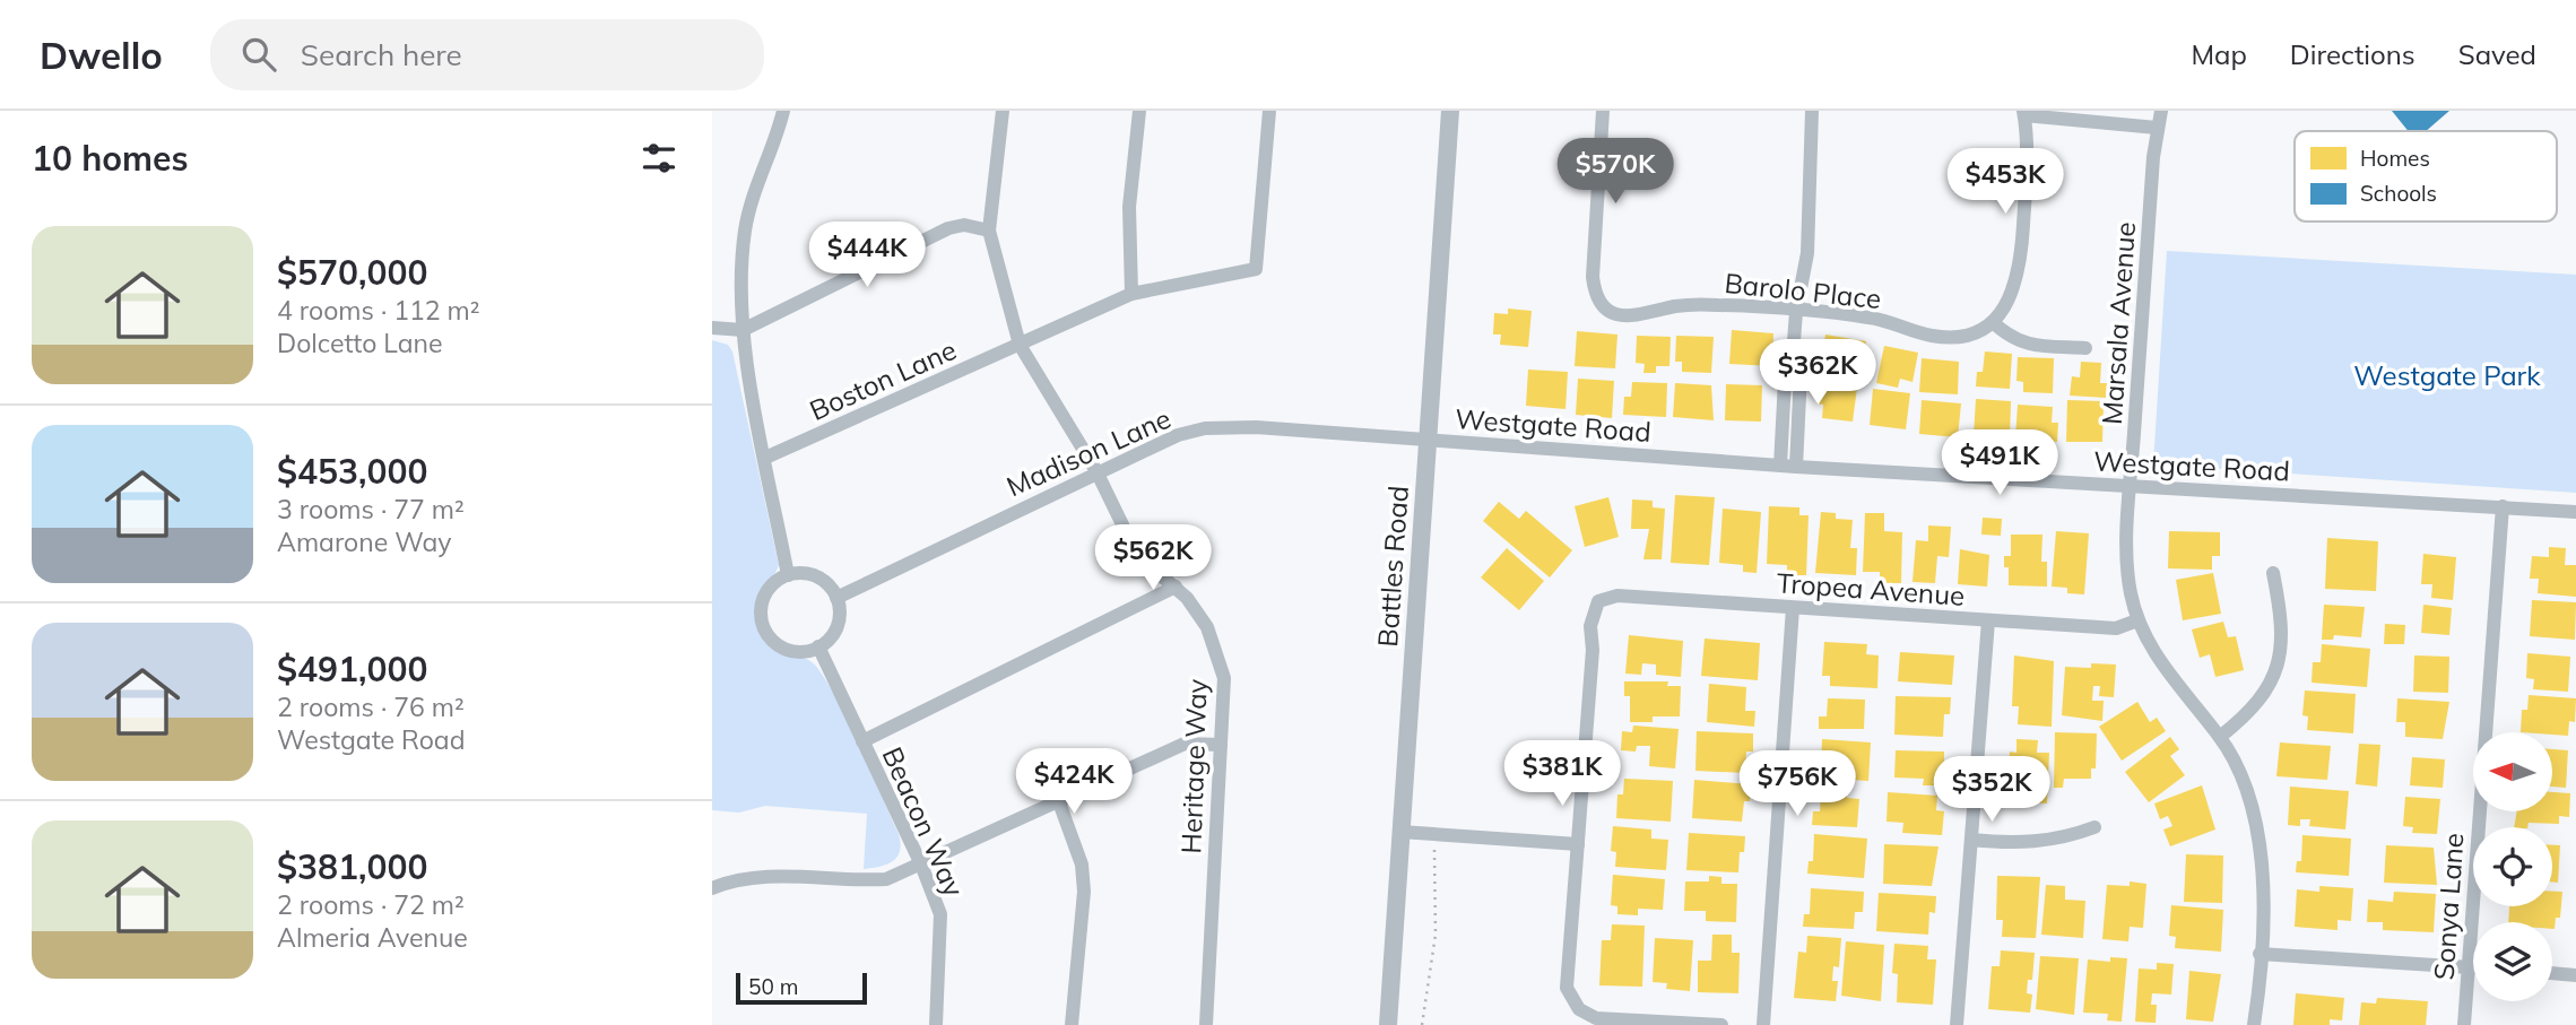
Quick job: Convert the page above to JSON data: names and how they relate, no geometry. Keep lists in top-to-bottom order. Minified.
{"streets":{"street":["Barolo Place","Marsala Avenue","Boston Lane","Westgate Road","Madison Lane","Battles Road","Tropea Avenue","Heritage Way","Beacon Way","Sonya Lane"]},"crossings":[["Marsala Avenue","Westgate Road"],["Marsala Avenue","Tropea Avenue"],["Boston Lane","Heritage Way"],["Westgate Road","Madison Lane"],["Westgate Road","Battles Road"],["Westgate Road","Sonya Lane"],["Madison Lane","Battles Road"],["Madison Lane","Heritage Way"],["Madison Lane","Beacon Way"]],"parks":["Westgate Park"],"legend":["Homes","Schools"],"scale_bar":"50 m","north":"left","page":{"header":"Dwello","search":"Search here","nav":["Map","Directions","Saved"],"heading":"10 homes","price":["$570K","$453K","$444K","$362K","$491K","$562K","$381K","$424K","$756K","$352K"],"list":[{"name":"$570,000","note":"4 rooms · 112 m² · Dolcetto Lane"},{"name":"$453,000","note":"3 rooms · 77 m² · Amarone Way"},{"name":"$491,000","note":"2 rooms · 76 m² · Westgate Road"},{"name":"$381,000","note":"2 rooms · 72 m² · Almeria Avenue"}],"scale":"50 m"}}
